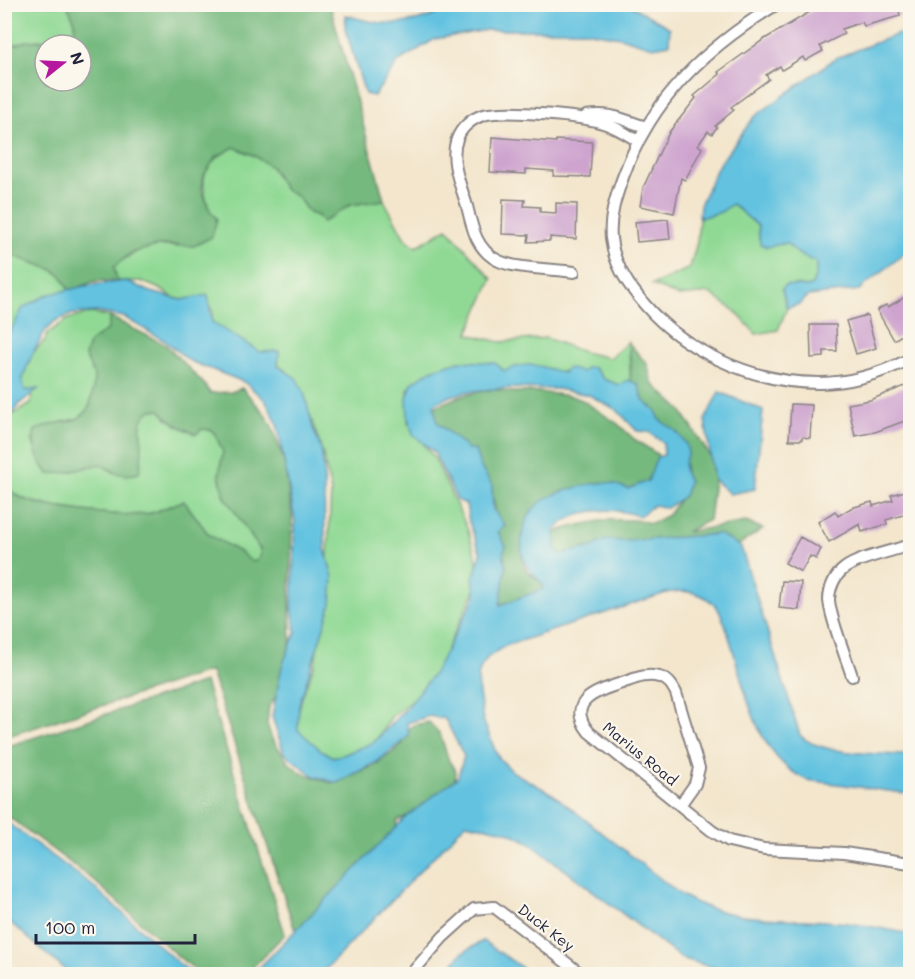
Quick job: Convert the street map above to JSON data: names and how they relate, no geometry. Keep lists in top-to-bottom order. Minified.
{"streets":{"street":["Marius Road","Duck Key"]},"scale_bar":"100 m","north":"right"}
